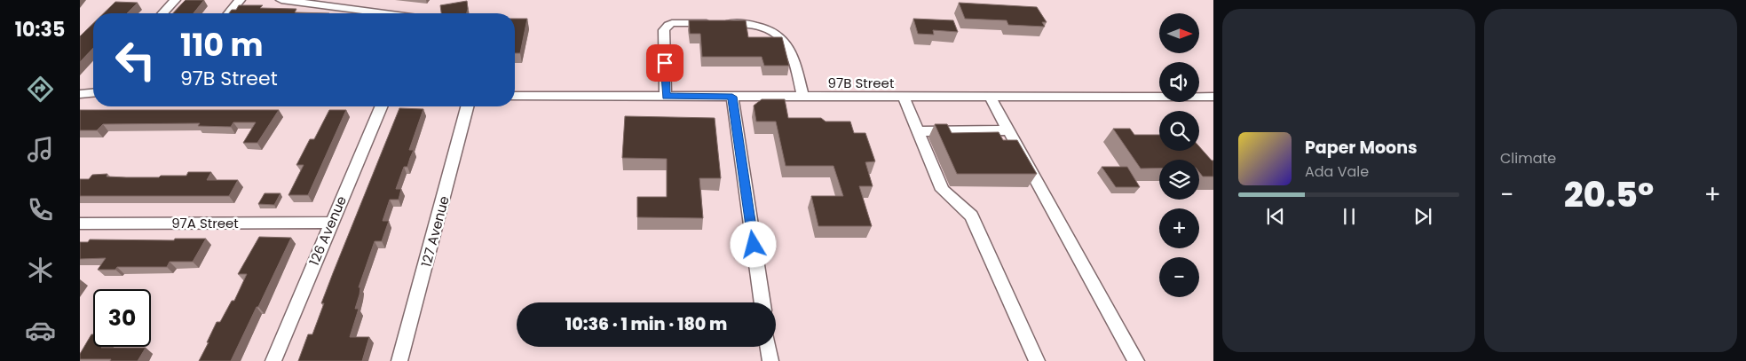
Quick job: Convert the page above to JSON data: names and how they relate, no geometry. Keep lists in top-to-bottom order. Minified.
{"streets":{"street":["97B Street","97A Street","126 Avenue","127 Avenue"]},"crossings":[["97A Street","126 Avenue"]],"north":"right","page":{"tabs":"10:35","tile":"Climate","map_buttons":["+","−"],"turn":["110 m","97B Street"],"song":["Paper Moons","Ada Vale"],"heat":["−","20.5°","+"],"limit":"30","trip":"10:36 · 1 min · 180 m"}}
